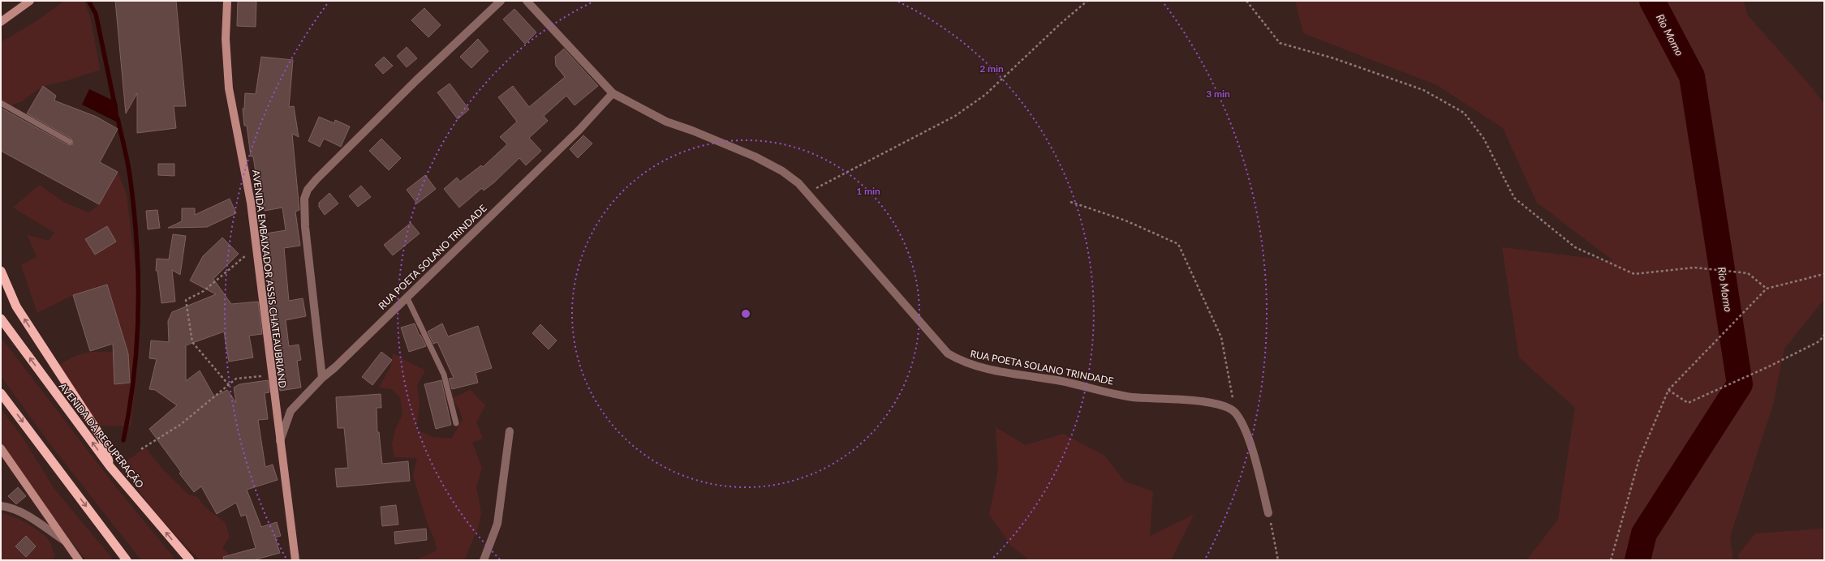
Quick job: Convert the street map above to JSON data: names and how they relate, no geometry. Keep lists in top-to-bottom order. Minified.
{"streets":{"highway":["AVENIDA DA RECUPERAÇÃO"],"main road":["AVENIDA EMBAIXADOR ASSIS CHATEAUBRIAND"],"street":["RUA POETA SOLANO TRINDADE"]},"crossings":[["RUA POETA SOLANO TRINDADE","AVENIDA EMBAIXADOR ASSIS CHATEAUBRIAND"]],"water":["Rio Morno"],"rings":["2 min","3 min","1 min"]}
